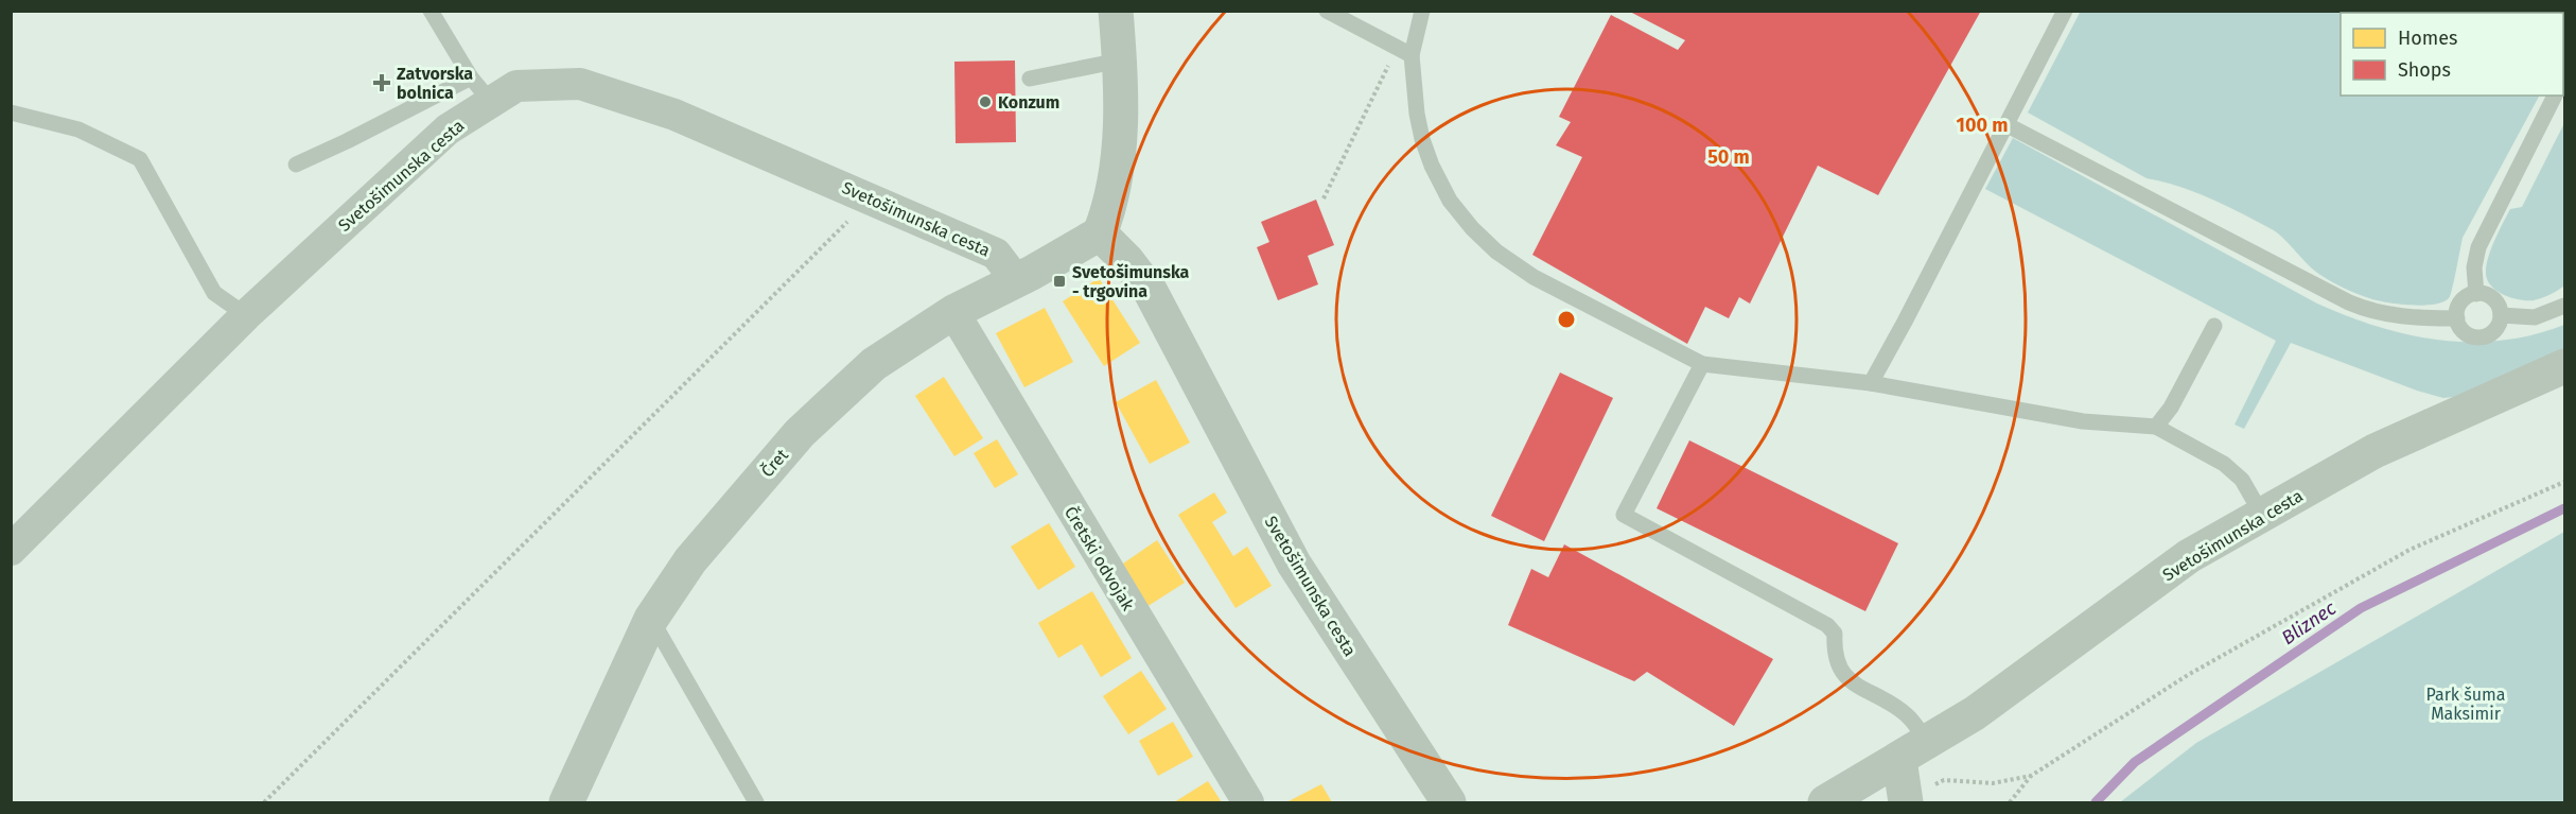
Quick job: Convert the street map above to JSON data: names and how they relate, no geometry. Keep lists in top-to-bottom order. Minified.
{"streets":{"street":["Svetošimunska cesta","Čret","Čretski odvojak"]},"crossings":[["Svetošimunska cesta","Čret"],["Čret","Čretski odvojak"]],"water":["Bliznec"],"parks":["Park šuma Maksimir"],"places":{"health":["Zatvorska bolnica"],"other":["Konzum"],"transit":["Svetošimunska - trgovina"]},"legend":["Homes","Shops"],"rings":["100 m","50 m"]}
